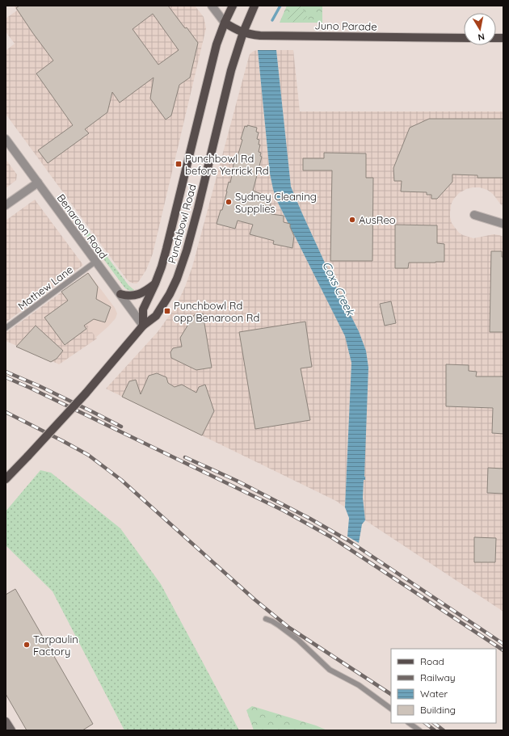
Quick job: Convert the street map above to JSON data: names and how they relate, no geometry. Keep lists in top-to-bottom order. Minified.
{"streets":{"main road":["Juno Parade","Punchbowl Road"],"street":["Benaroon Road"],"lane":["Mathew Lane"]},"crossings":[["Juno Parade","Punchbowl Road"],["Punchbowl Road","Benaroon Road"],["Benaroon Road","Mathew Lane"]],"water":["Coxs Creek"],"places":{"transit":["Punchbowl Rd before Yerrick Rd","Punchbowl Rd opp Benaroon Rd"],"other":["Sydney Cleaning Supplies","AusReo","Tarpaulin Factory"]},"legend":["Road","Railway","Water","Building"],"north":"bottom"}
